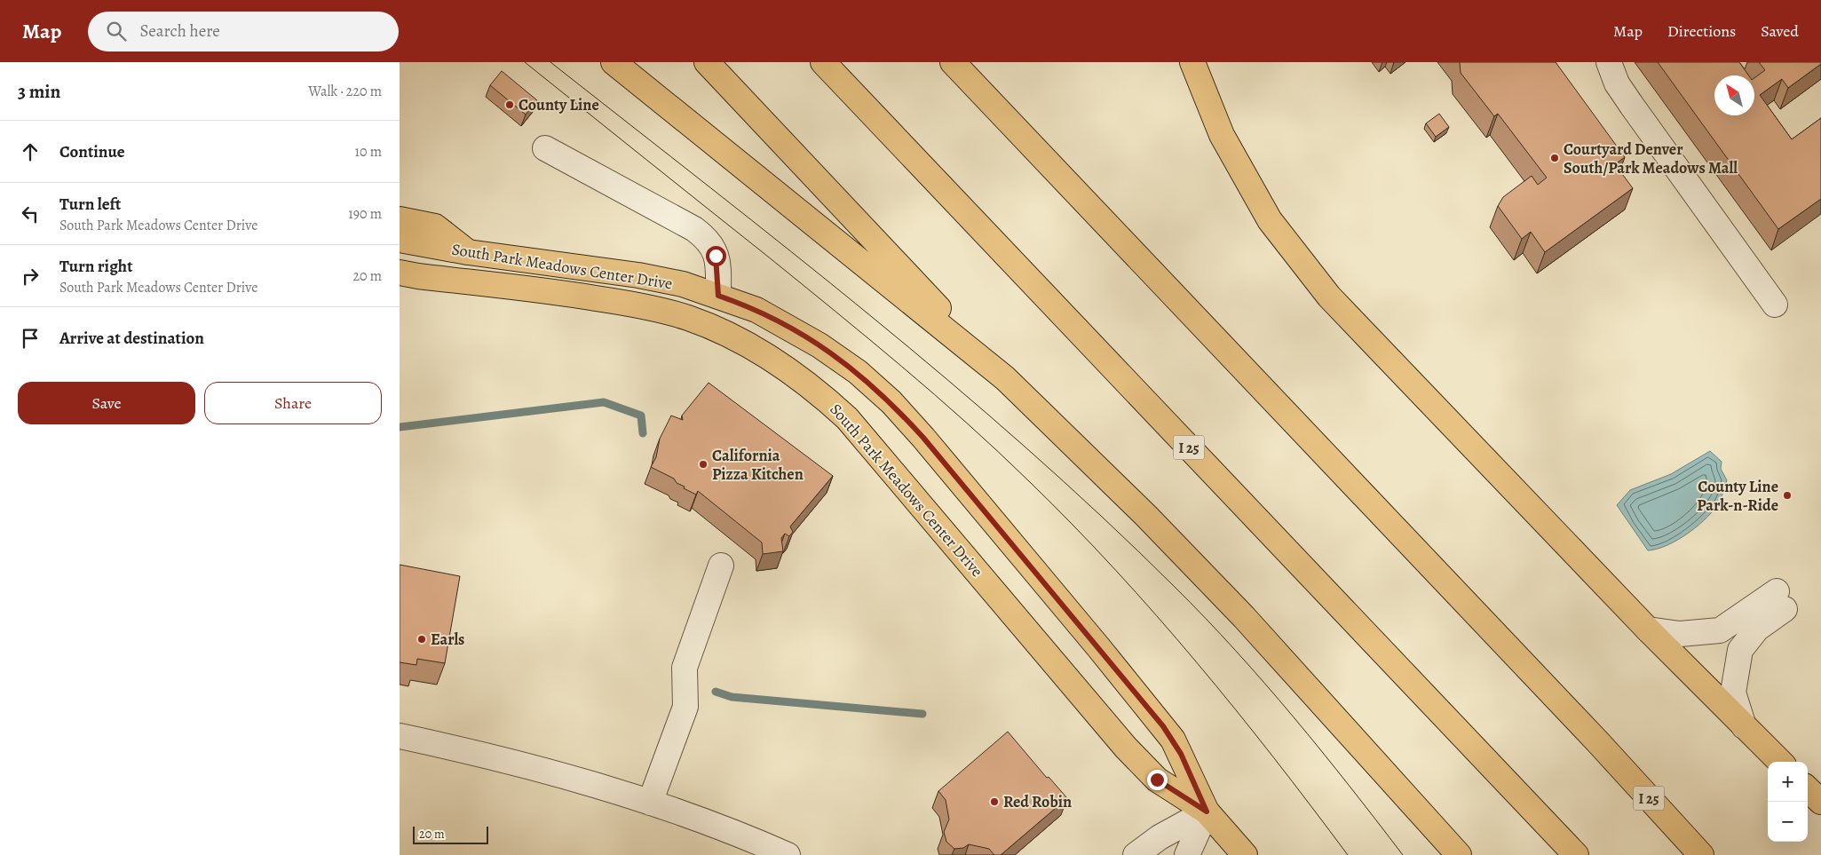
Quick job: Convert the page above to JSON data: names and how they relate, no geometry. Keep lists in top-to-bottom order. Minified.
{"streets":{"main road":["South Park Meadows Center Drive","I 25"]},"places":["County Line","Courtyard Denver South/Park Meadows Mall","California Pizza Kitchen","County Line Park-n-Ride","Earls","Red Robin"],"scale_bar":"20 m","north":"top left","page":{"header":"Map","search":"Search here","nav":["Map","Directions","Saved"],"heading":["3 min","Walk · 220 m"],"list":[["Continue","10 m"],["Turn left","South Park Meadows Center Drive","190 m"],["Turn right","South Park Meadows Center Drive","20 m"],"Arrive at destination"],"buttons":["Save","Share"],"map_buttons":["+","−"],"scale":"20 m"}}
